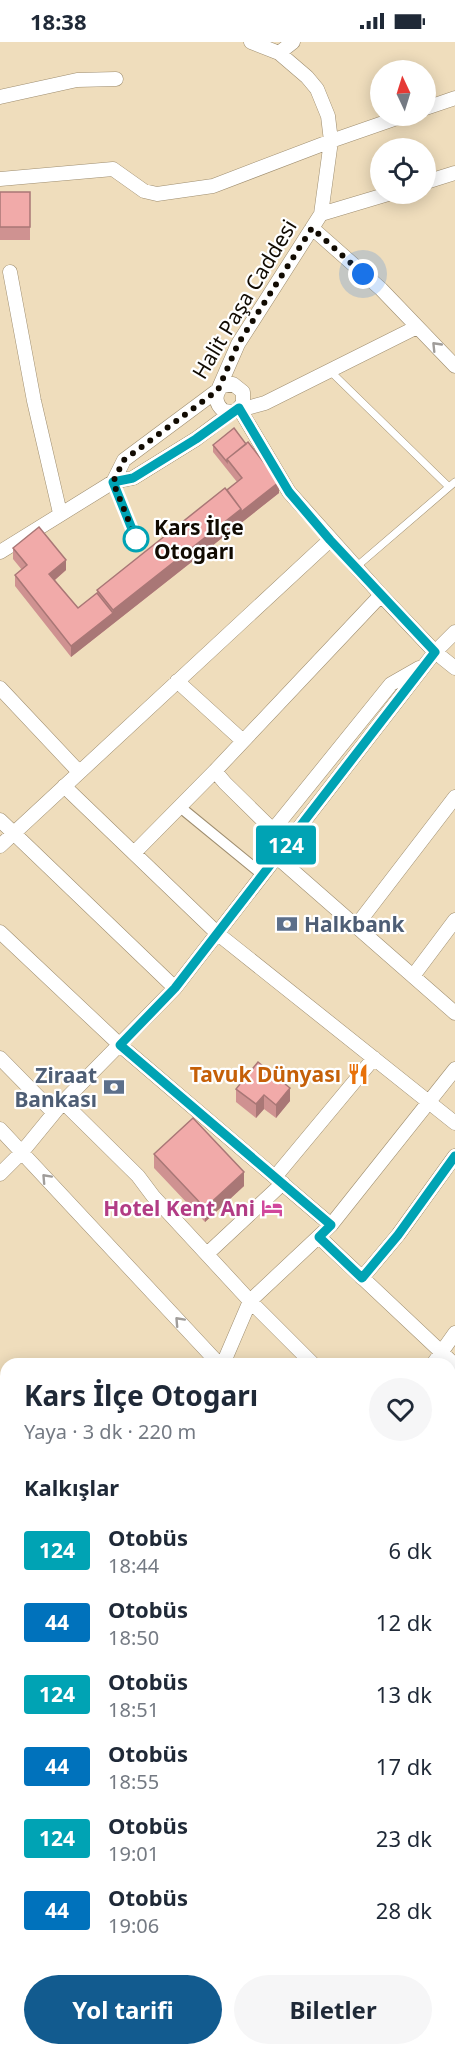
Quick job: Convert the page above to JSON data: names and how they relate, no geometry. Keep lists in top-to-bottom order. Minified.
{"streets":{"street":["Halit Paşa Caddesi"]},"places":{"other":["Kars İlçe Otogarı"],"bank":["Halkbank","Ziraat Bankası"],"restaurant":["Tavuk Dünyası"],"hotel":["Hotel Kent Ani"]},"lines":["bus line 124"],"north":"top","page":{"status":"18:38","on_map":"124","heading":[["Kars İlçe Otogarı","Yaya · 3 dk · 220 m"],"Kalkışlar"],"list":[{"mark":"124","name":"Otobüs","note":"18:44","value":"6 dk"},{"mark":"44","name":"Otobüs","note":"18:50","value":"12 dk"},{"mark":"124","name":"Otobüs","note":"18:51","value":"13 dk"},{"mark":"44","name":"Otobüs","note":"18:55","value":"17 dk"},{"mark":"124","name":"Otobüs","note":"19:01","value":"23 dk"},{"mark":"44","name":"Otobüs","note":"19:06","value":"28 dk"}],"buttons":["Yol tarifi","Biletler"]}}
